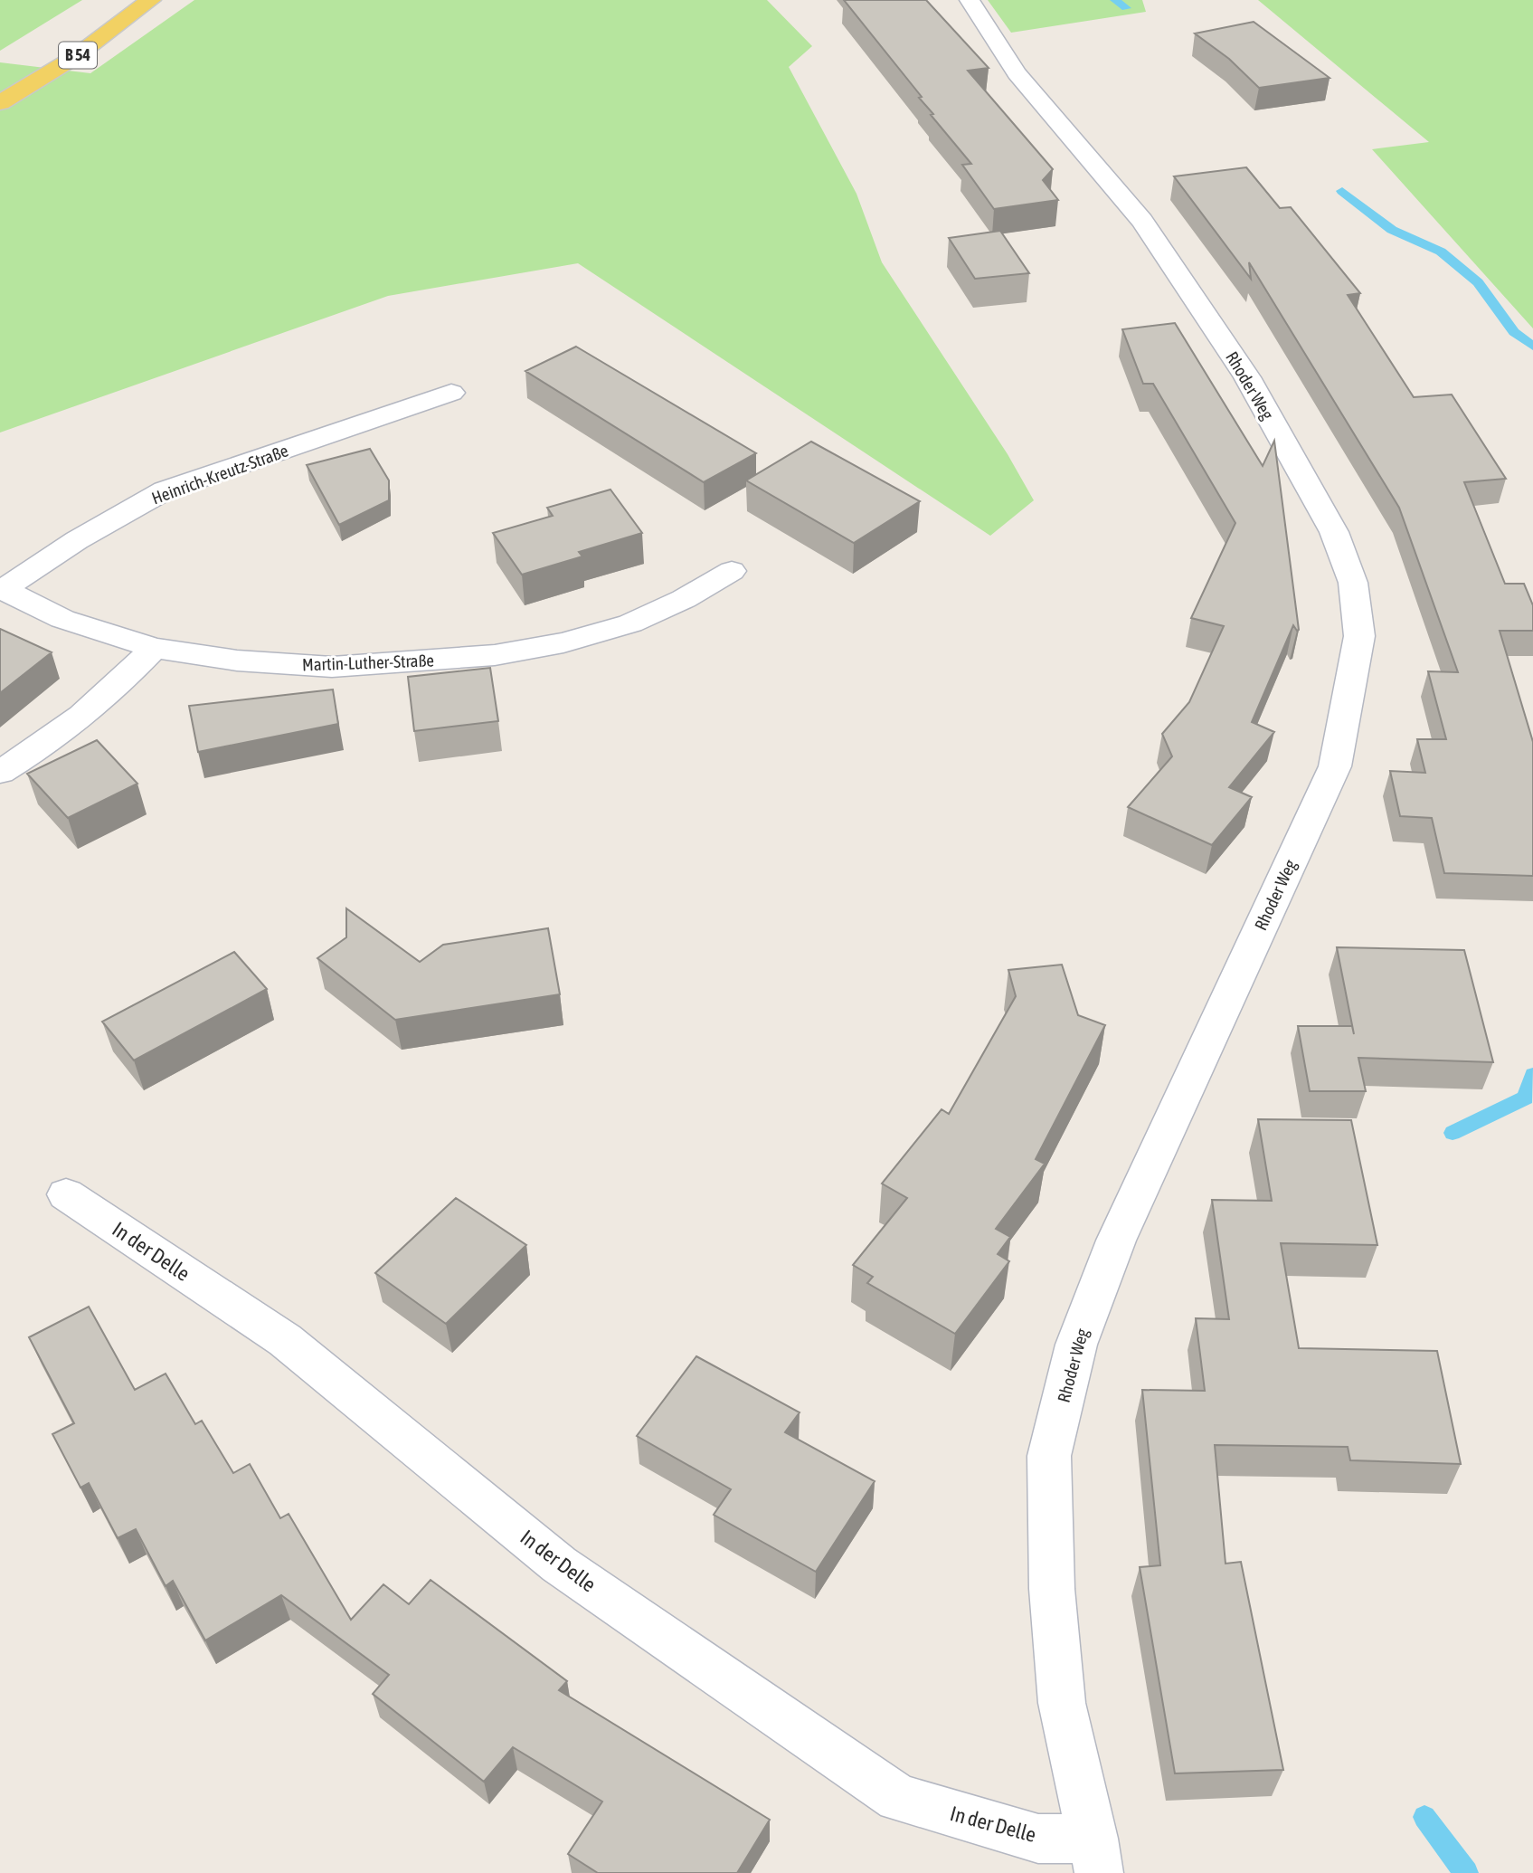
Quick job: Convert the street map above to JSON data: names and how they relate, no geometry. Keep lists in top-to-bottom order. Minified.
{"streets":{"main road":["B 54"],"street":["Rhoder Weg","Heinrich-Kreutz-Straße","Martin-Luther-Straße","In der Delle"]},"crossings":[["Rhoder Weg","In der Delle"],["Heinrich-Kreutz-Straße","Martin-Luther-Straße"]]}
